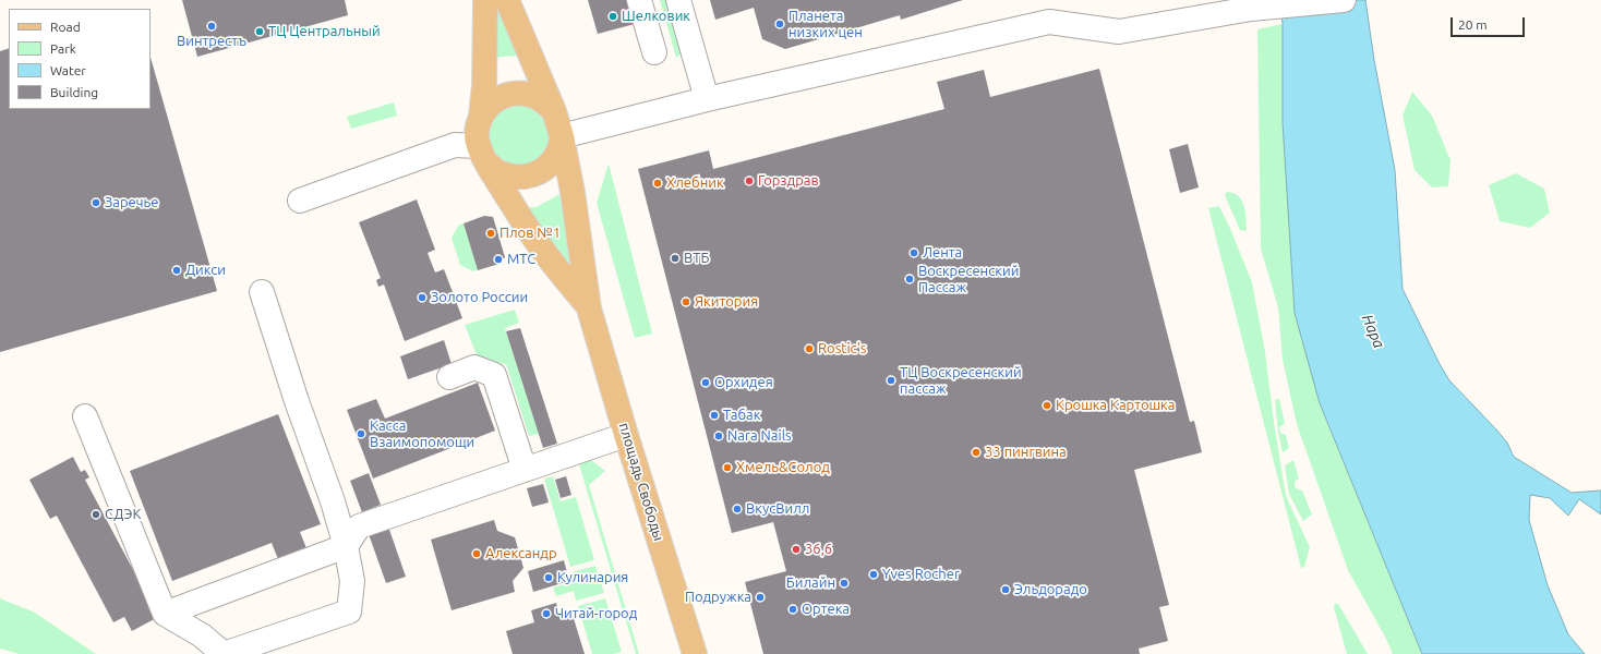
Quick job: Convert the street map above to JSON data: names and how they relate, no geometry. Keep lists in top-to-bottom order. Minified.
{"streets":{"main road":["площадь Свободы"]},"water":["Нара"],"places":["Шелковик","Планета низких цен","Винтрестъ","ТЦ Центральный","Горздрав","Хлебник","Заречье","Плов №1","Лента","ВТБ","МТС","Дикси","Воскресенский Пассаж","Золото России","Якитория","Rostic's","ТЦ Воскресенский пассаж","Орхидея","Крошка Картошка","Табак","Касса Взаимопомощи","Nara Nails","33 пингвина","Хмель&Солод","ВкусВилл","СДЭК","36,6","Александр","Yves Rocher","Кулинария","Билайн","Эльдорадо","Подружка","Ортека","Читай-город"],"legend":["Road","Park","Water","Building"],"scale_bar":"20 m"}
